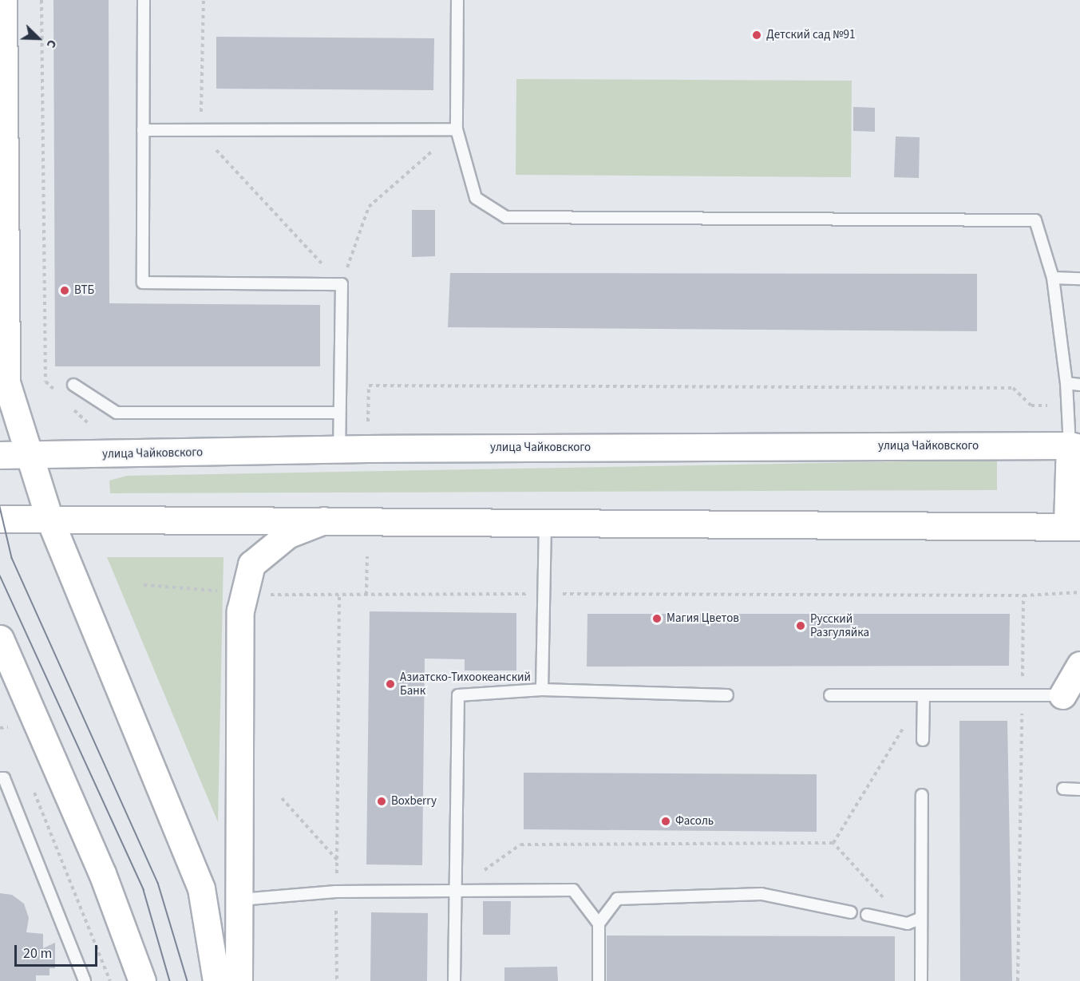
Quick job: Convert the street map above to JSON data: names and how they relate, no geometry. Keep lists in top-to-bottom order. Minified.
{"streets":{"main road":["улица Чайковского"]},"places":["Детский сад №91","ВТБ","Магия Цветов","Русский Разгуляйка","Азиатско-Тихоокеанский Банк","Boxberry","Фасоль"],"scale_bar":"20 m","north":"bottom right"}
